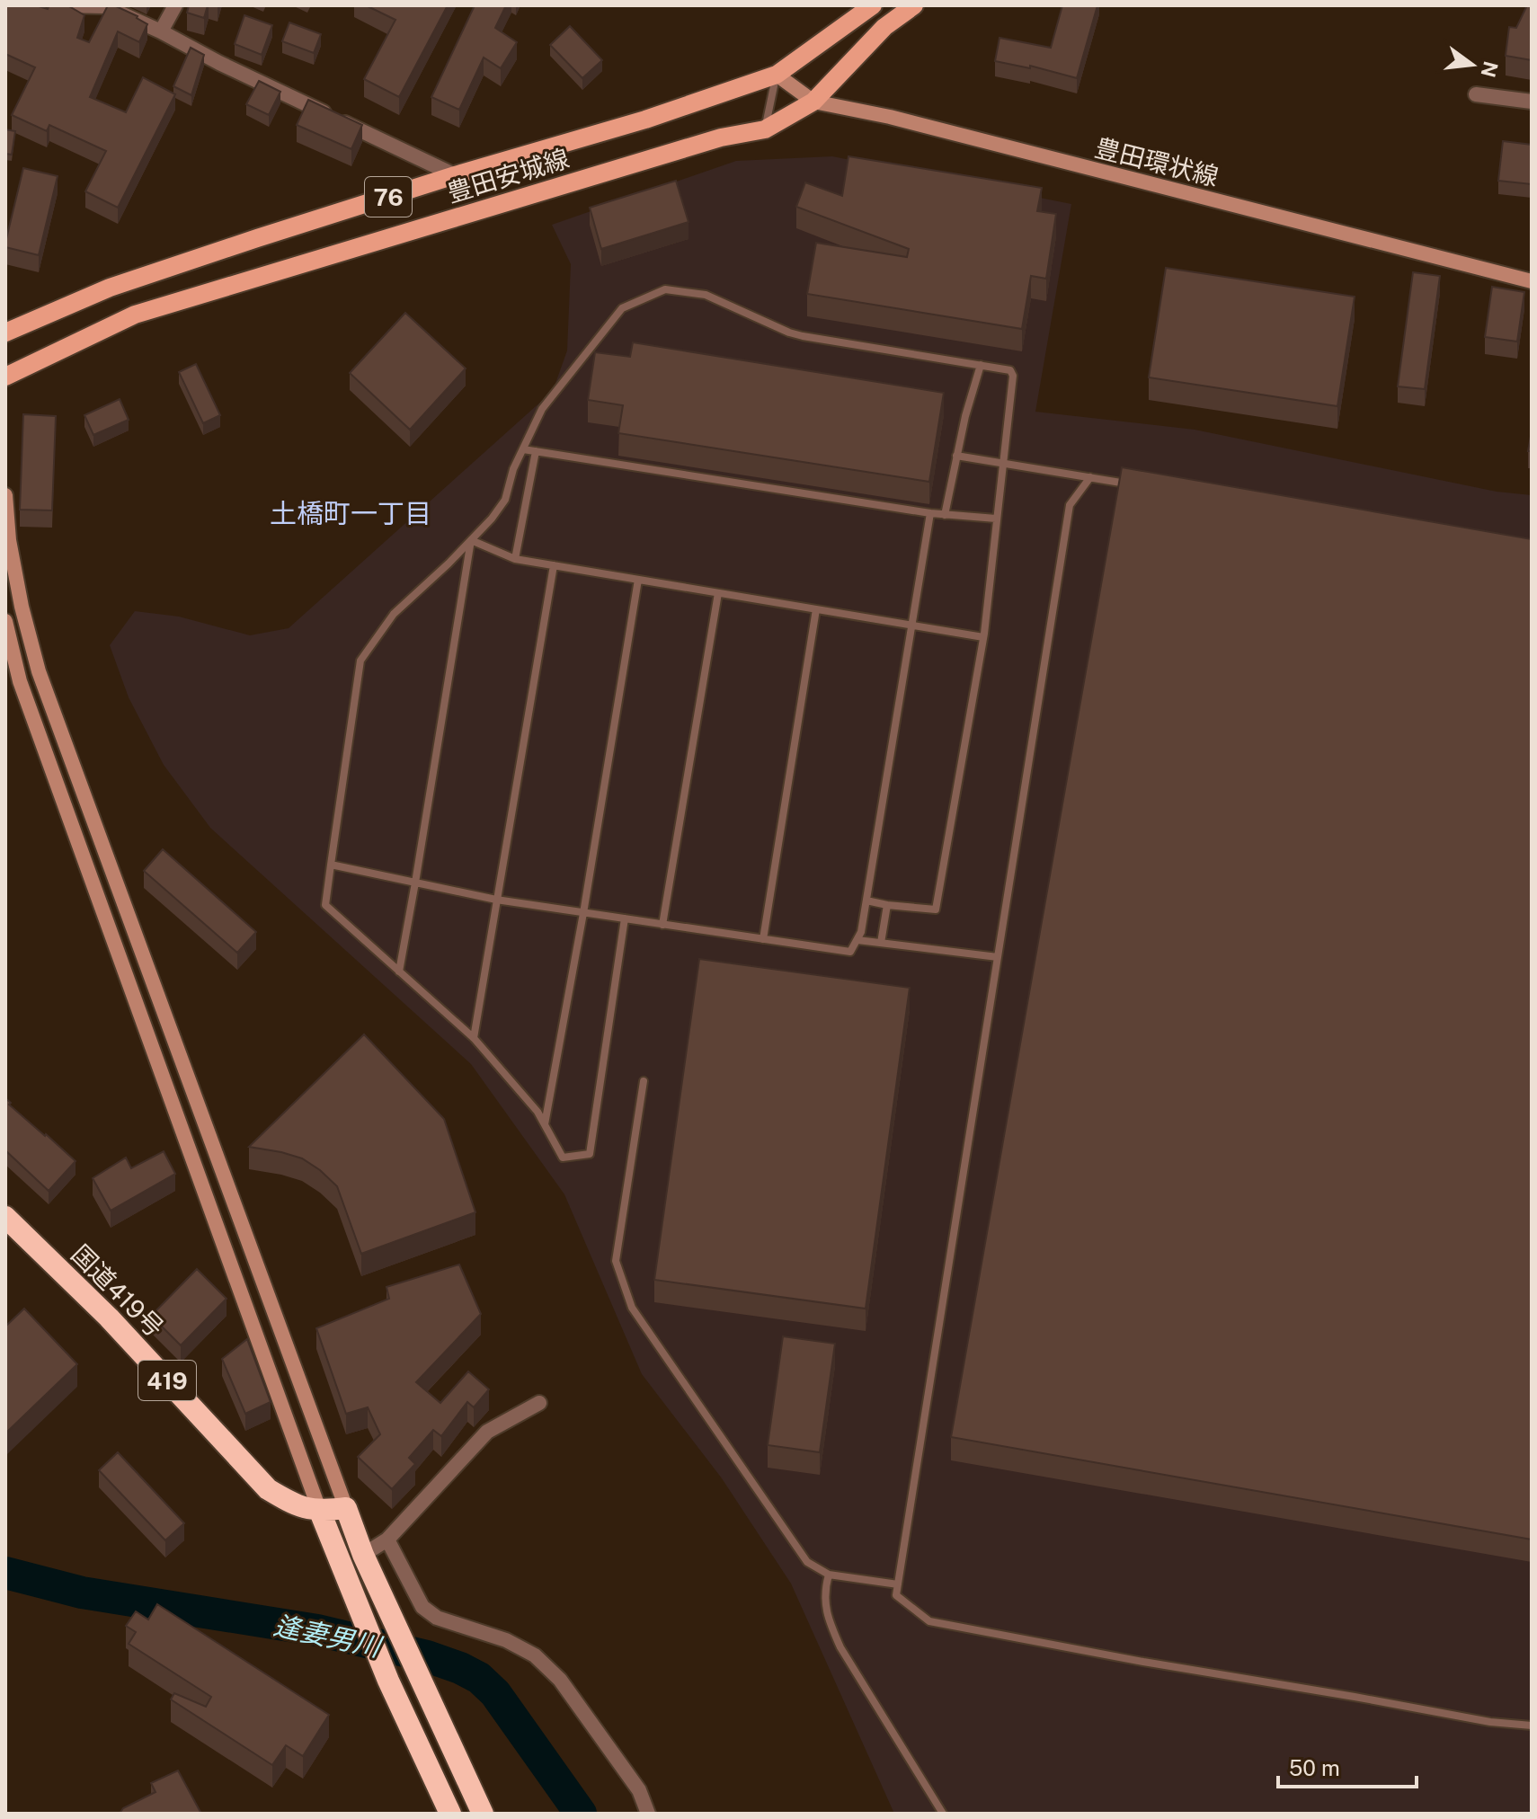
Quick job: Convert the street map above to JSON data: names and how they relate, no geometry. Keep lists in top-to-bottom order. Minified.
{"streets":{"highway":["国道419号","419"],"main road":["豊田安城線","76"],"street":["豊田環状線"]},"crossings":[["豊田環状線","豊田安城線"]],"districts":["土橋町一丁目"],"water":["逢妻男川"],"scale_bar":"50 m","north":"right"}
